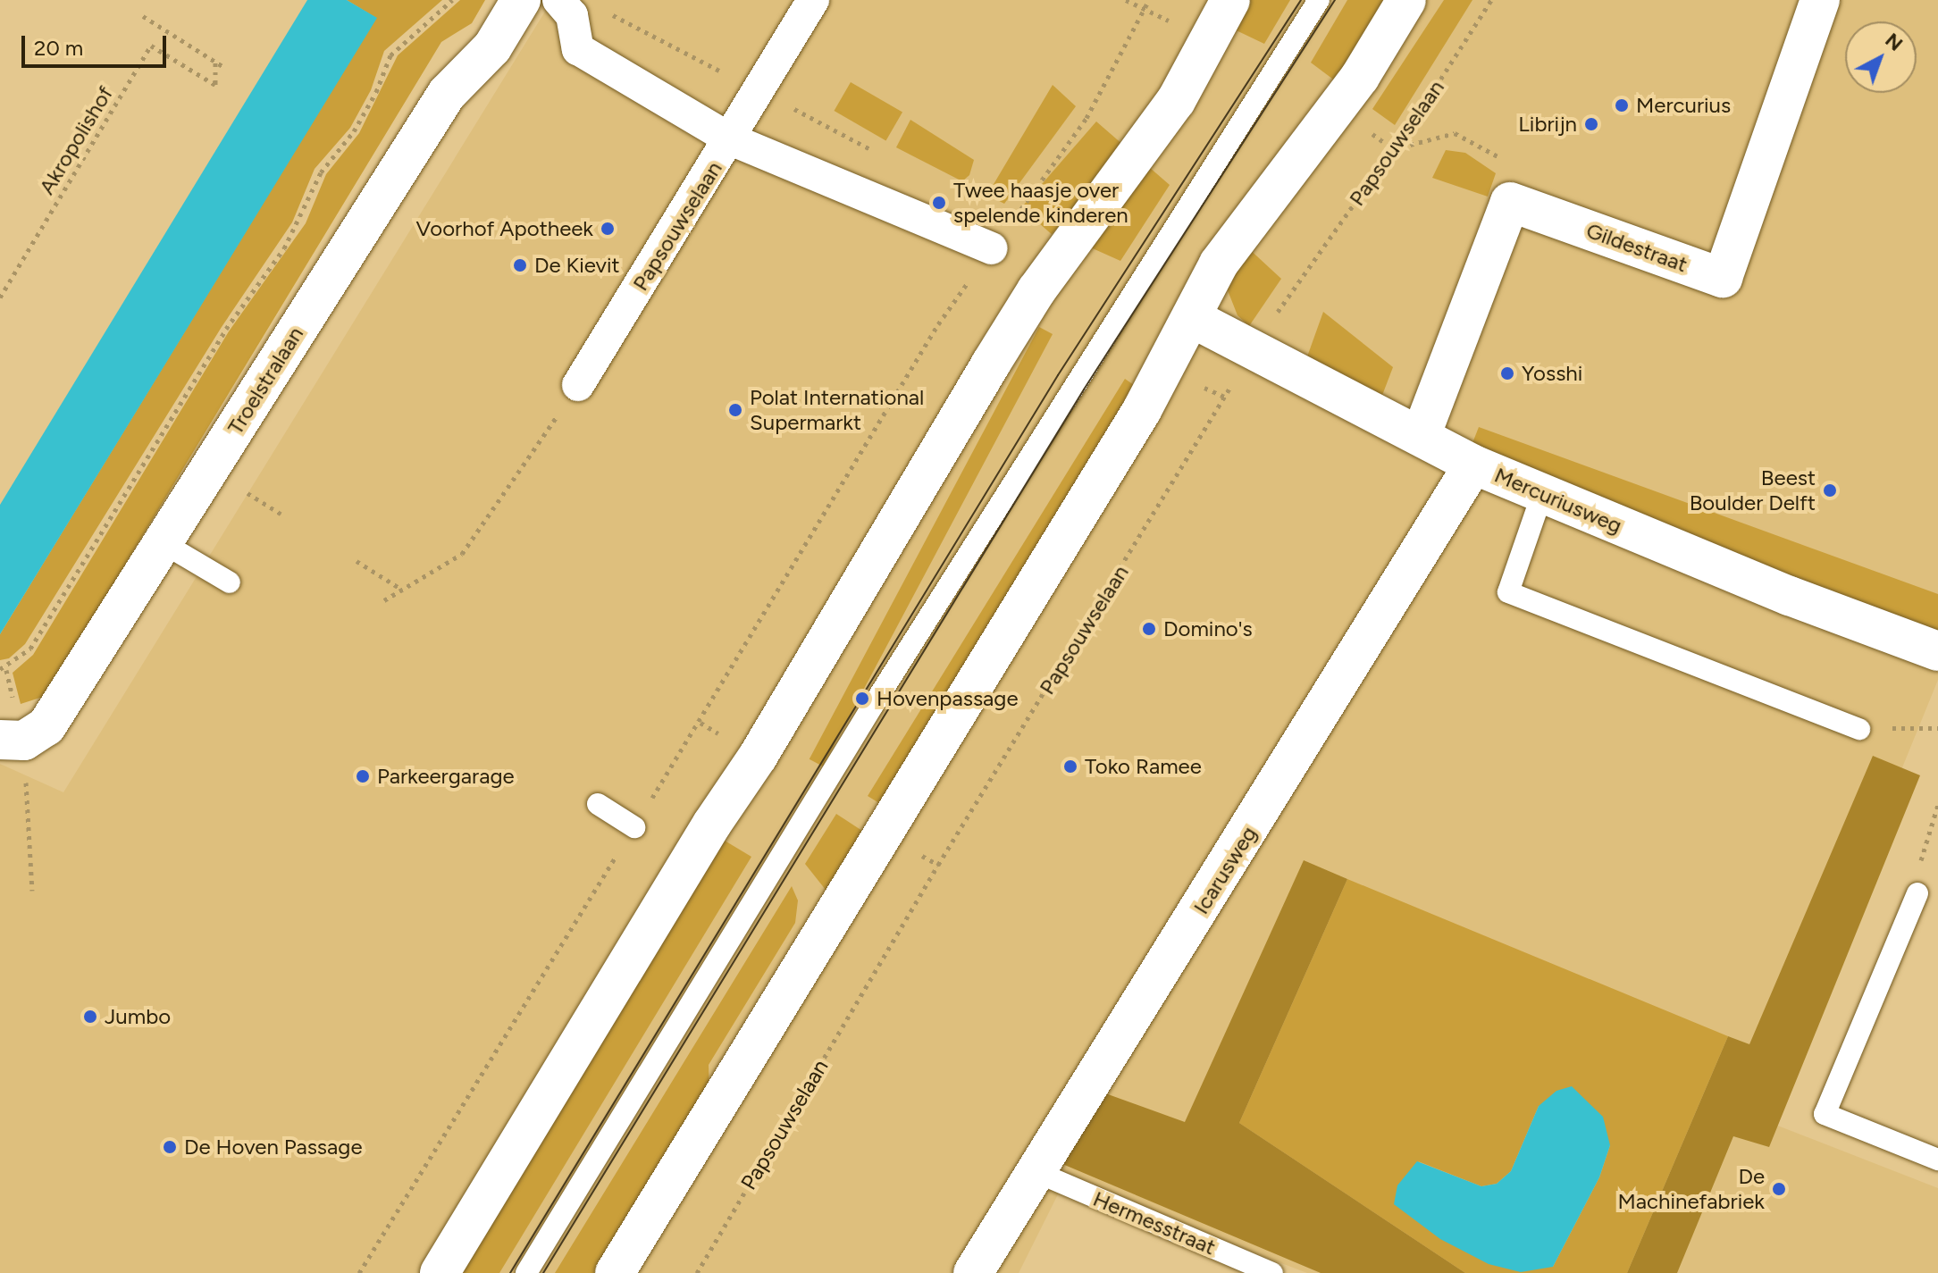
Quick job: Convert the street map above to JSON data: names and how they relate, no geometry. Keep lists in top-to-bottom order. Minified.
{"streets":{"street":["Papsouwselaan","Gildestraat","Troelstralaan","Mercuriusweg","Icarusweg"],"lane":["Hermesstraat"],"path":["Akropolishof"]},"crossings":[["Papsouwselaan","Mercuriusweg"],["Gildestraat","Mercuriusweg"],["Mercuriusweg","Icarusweg"],["Icarusweg","Hermesstraat"]],"places":["Mercurius","Librijn","Twee haasje over spelende kinderen","Voorhof Apotheek","De Kievit","Yosshi","Polat International Supermarkt","Beest Boulder Delft","Domino's","Hovenpassage","Toko Ramee","Parkeergarage","Jumbo","De Hoven Passage","De Machinefabriek"],"scale_bar":"20 m","north":"top right"}
